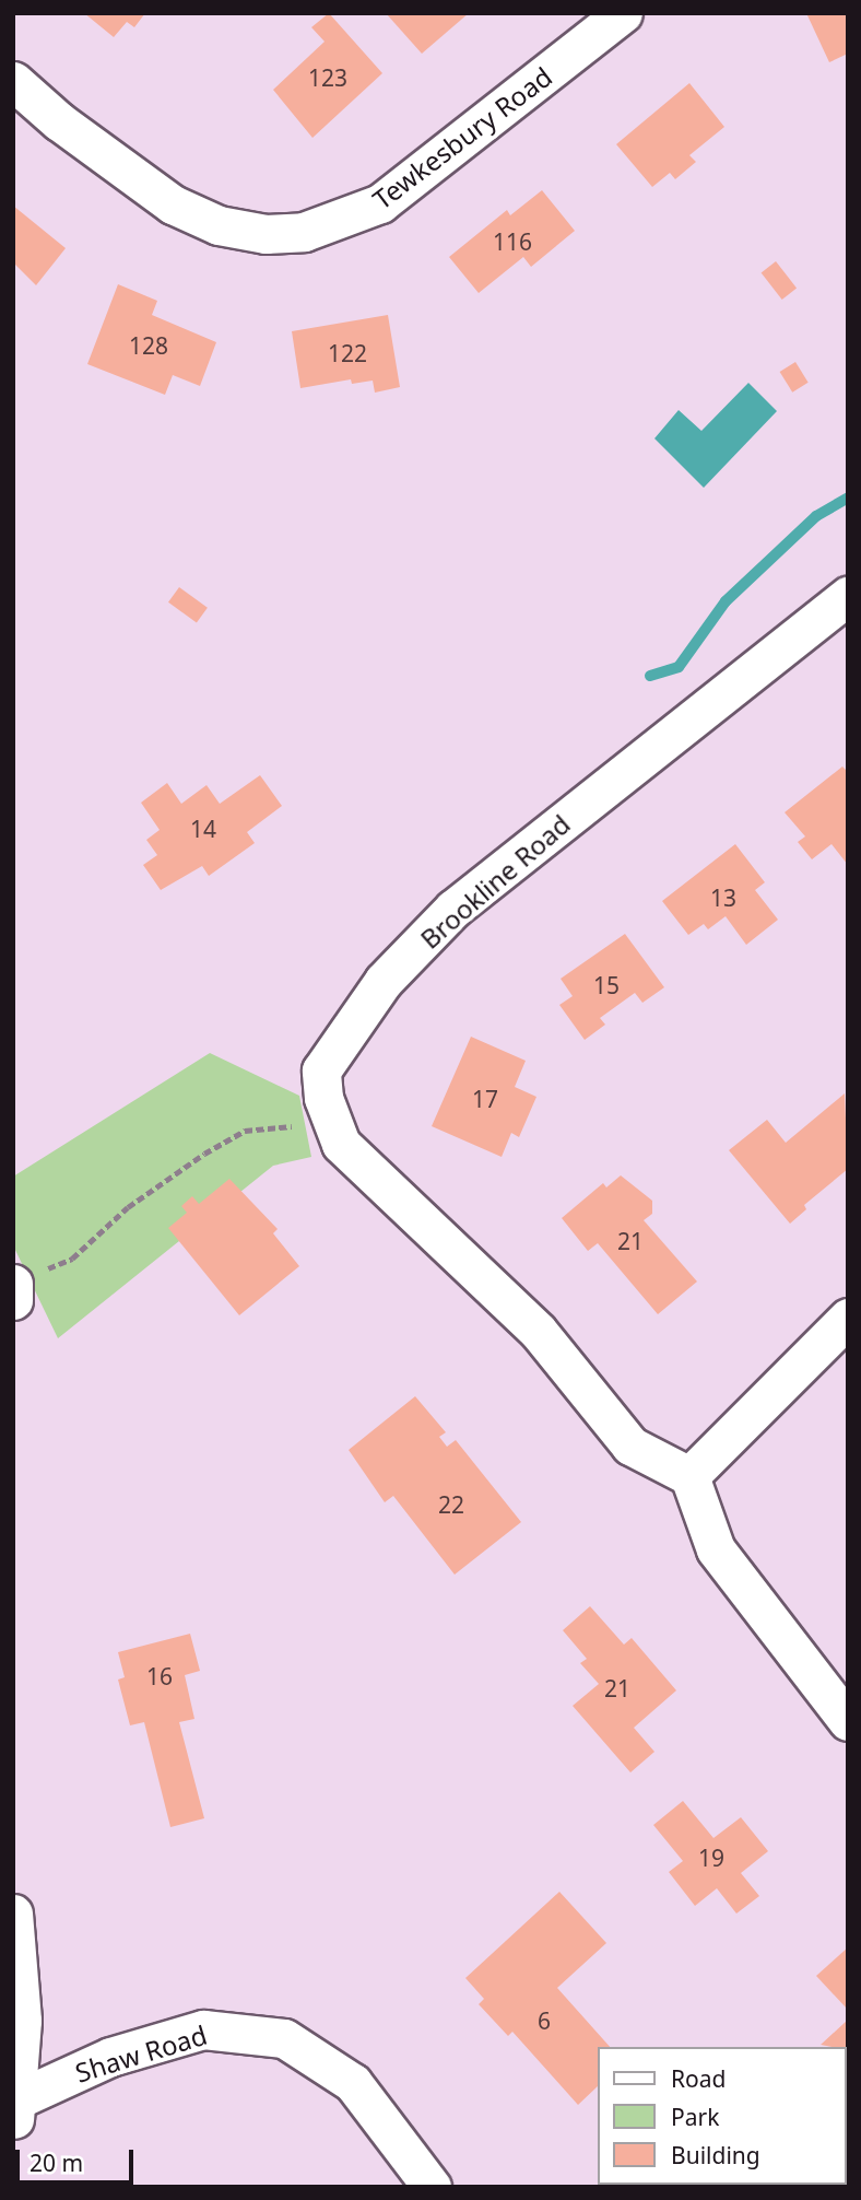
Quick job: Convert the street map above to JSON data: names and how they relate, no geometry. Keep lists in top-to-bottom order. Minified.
{"streets":{"street":["Tewkesbury Road","Brookline Road","Shaw Road"]},"house_numbers":["123","116","128","122","14","13","15","17","21","22","16","21","19","6"],"legend":["Road","Park","Building"],"scale_bar":"20 m"}
